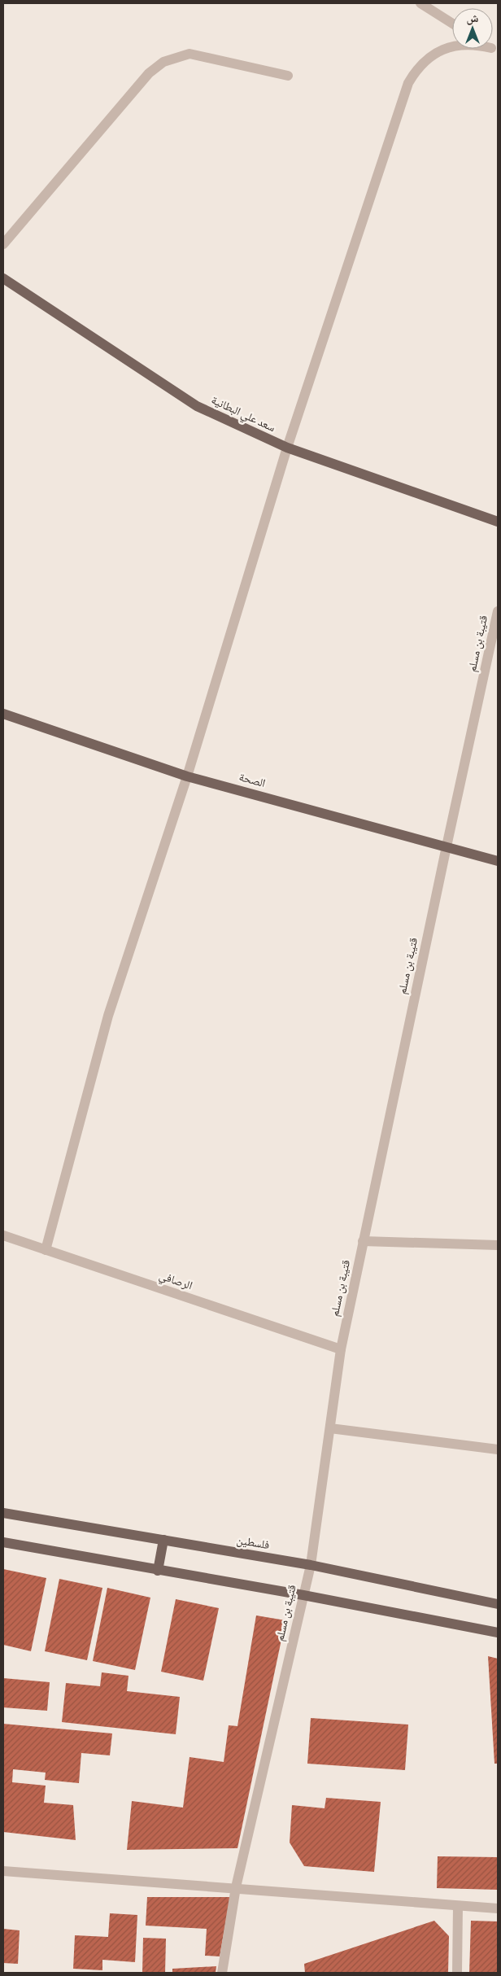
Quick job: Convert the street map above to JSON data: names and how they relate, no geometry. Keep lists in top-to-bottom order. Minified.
{"streets":{"main road":["سعد علي البطانية","الصحة","فلسطين"],"street":["قتيبة بن مسلم","الرصافي"]},"crossings":[["قتيبة بن مسلم","الصحة"],["قتيبة بن مسلم","الرصافي"],["قتيبة بن مسلم","فلسطين"]],"north":"top"}
